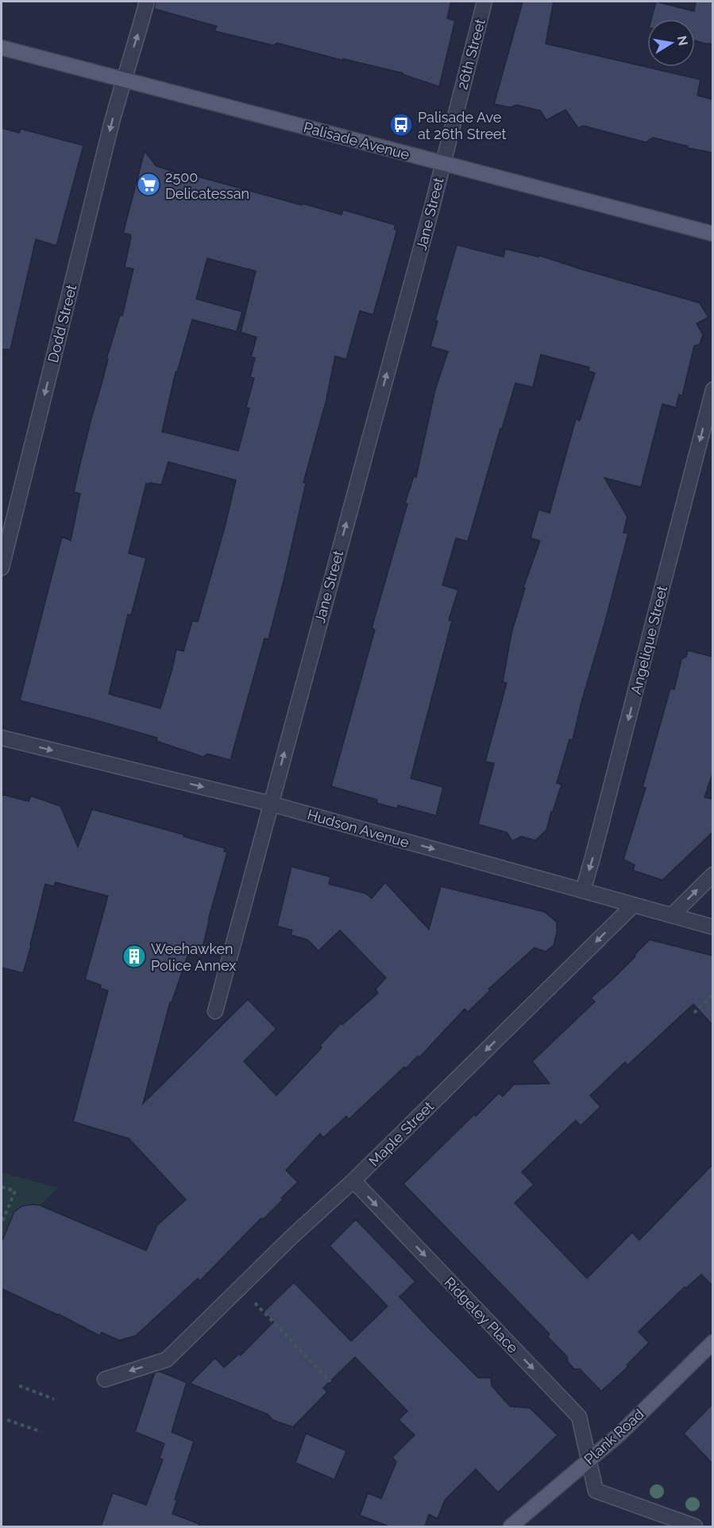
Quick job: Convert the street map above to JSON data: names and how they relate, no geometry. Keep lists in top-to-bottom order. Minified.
{"streets":{"main road":["Palisade Avenue","Plank Road"],"street":["26th Street","Jane Street","Dodd Street","Angelique Street","Hudson Avenue","Maple Street","Ridgeley Place"]},"crossings":[["26th Street","Palisade Avenue"],["26th Street","Jane Street"],["Palisade Avenue","Jane Street"],["Palisade Avenue","Dodd Street"],["Jane Street","Hudson Avenue"],["Angelique Street","Hudson Avenue"],["Hudson Avenue","Maple Street"],["Maple Street","Ridgeley Place"],["Ridgeley Place","Plank Road"]],"one_way":["Jane Street","Angelique Street","Hudson Avenue","Maple Street","Ridgeley Place"],"places":{"bus stop":["Palisade Ave at 26th Street"],"supermarket":["2500 Delicatessan"],"building":["Weehawken Police Annex"]},"north":"right"}
